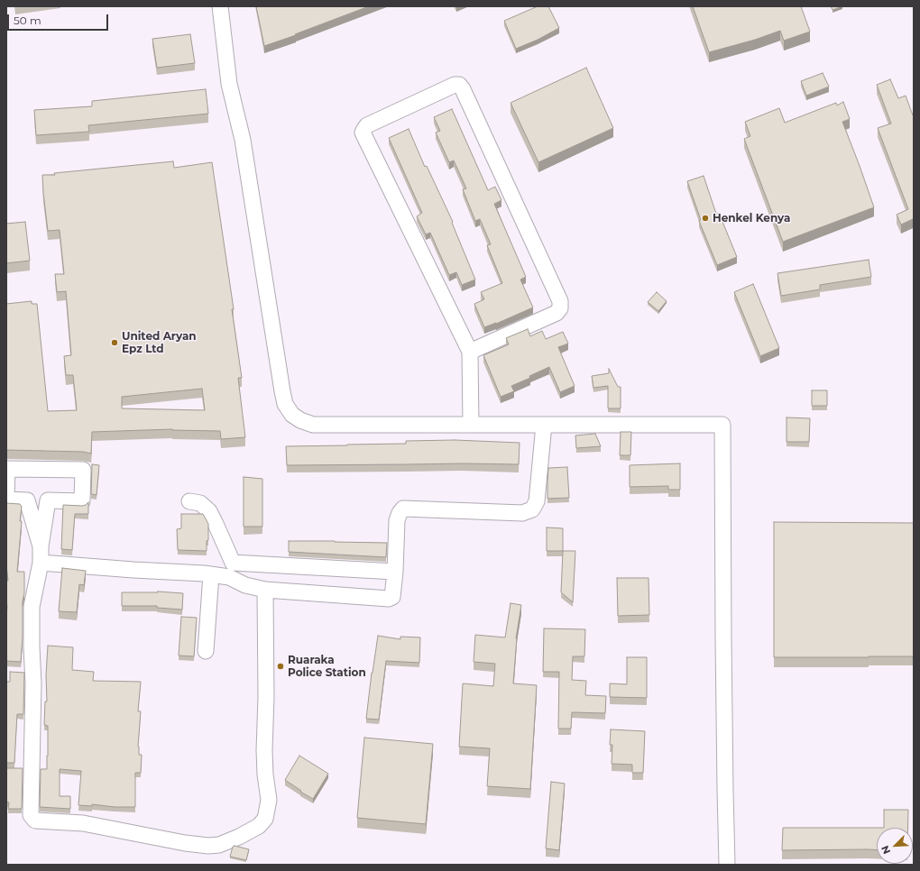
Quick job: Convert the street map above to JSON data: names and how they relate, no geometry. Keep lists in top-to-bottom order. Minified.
{"places":["Henkel Kenya","United Aryan Epz Ltd","Ruaraka Police Station"],"scale_bar":"50 m","north":"bottom left"}
